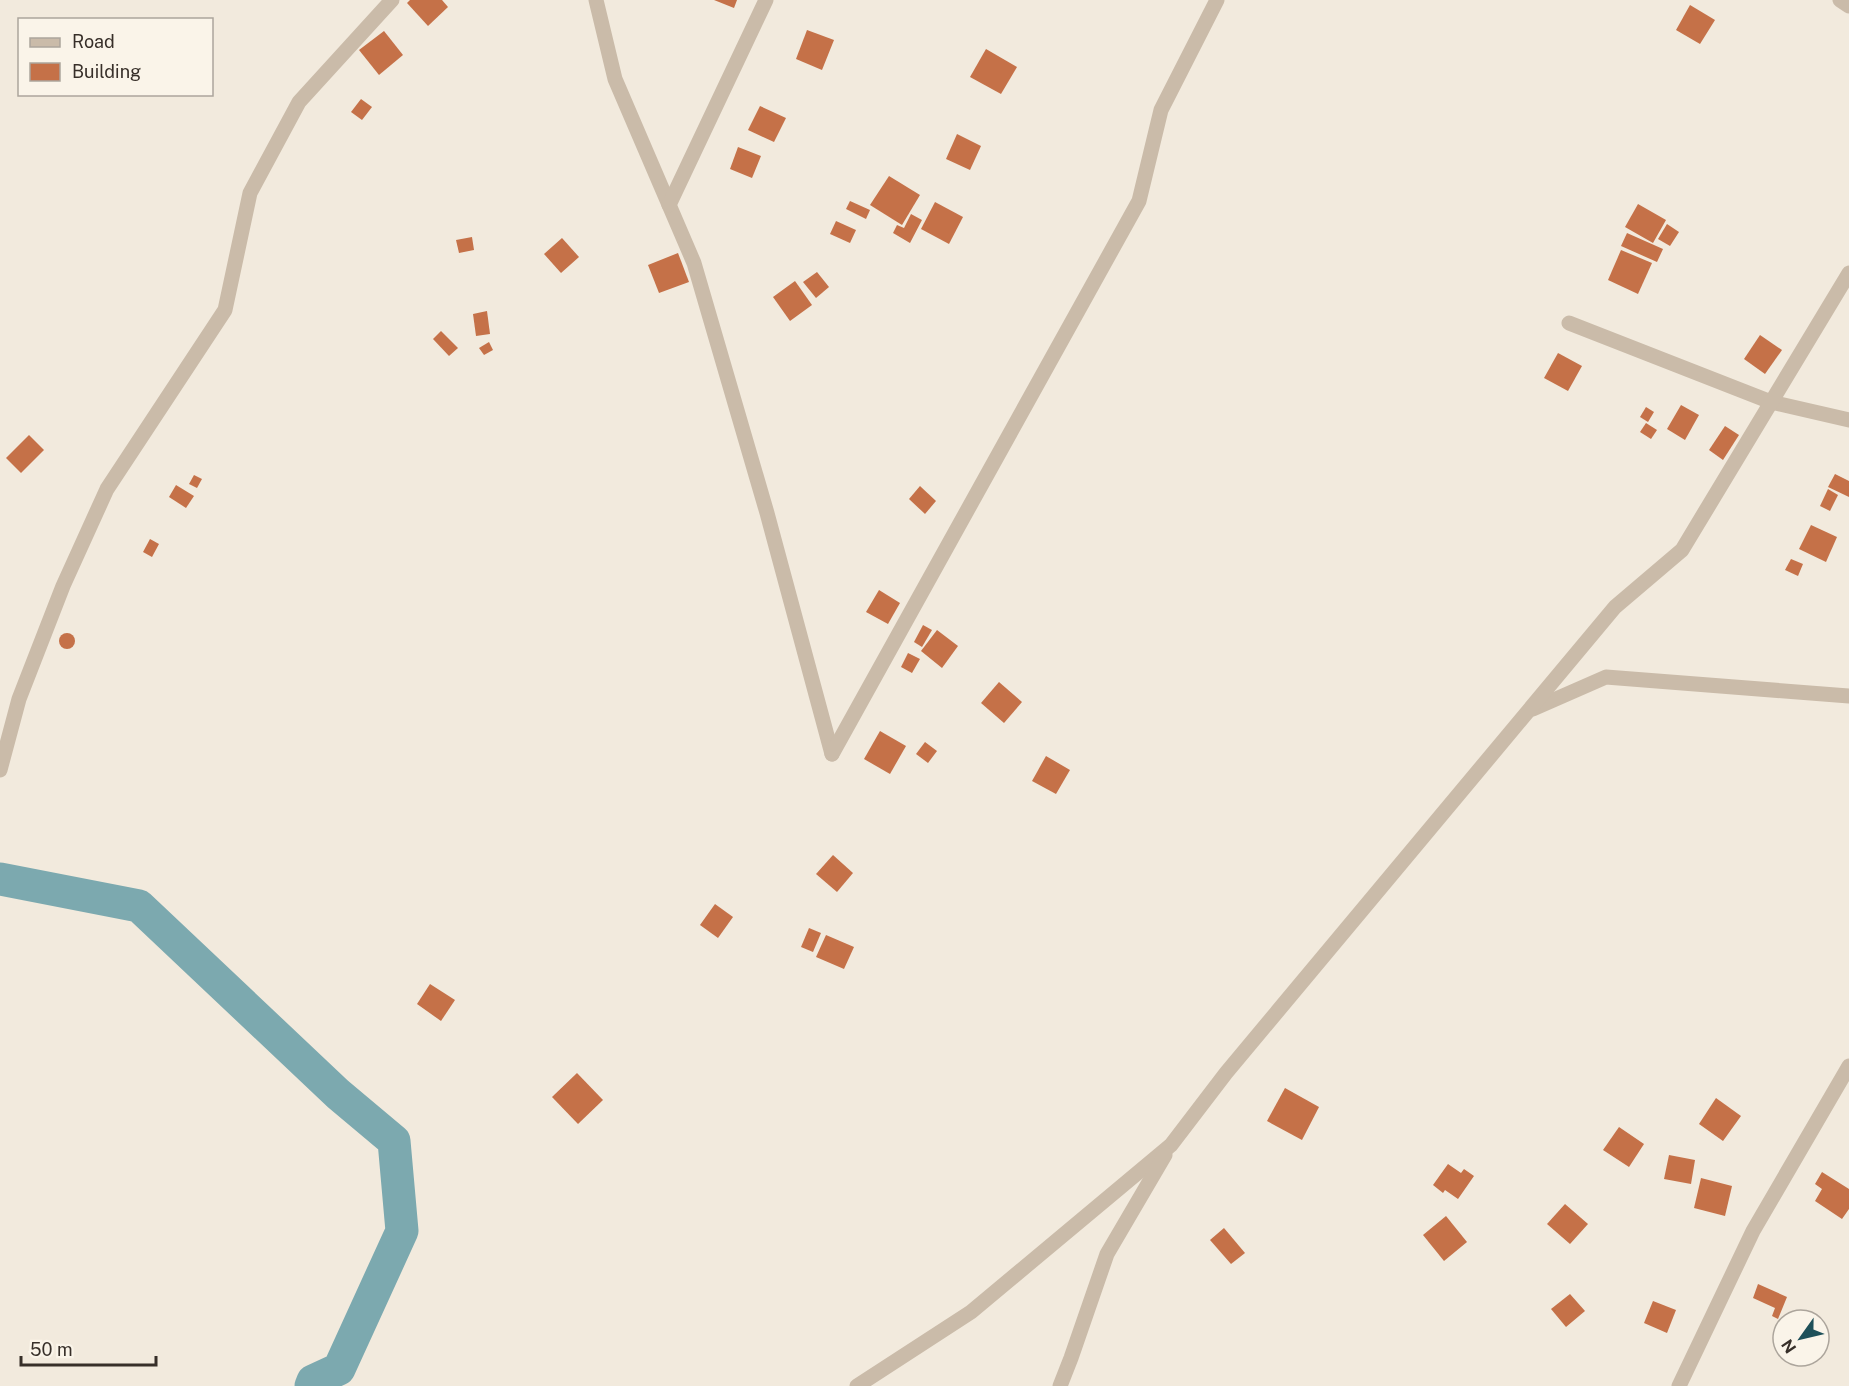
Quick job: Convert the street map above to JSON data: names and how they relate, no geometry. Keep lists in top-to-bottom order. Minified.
{"legend":["Road","Building"],"scale_bar":"50 m","north":"bottom left"}
